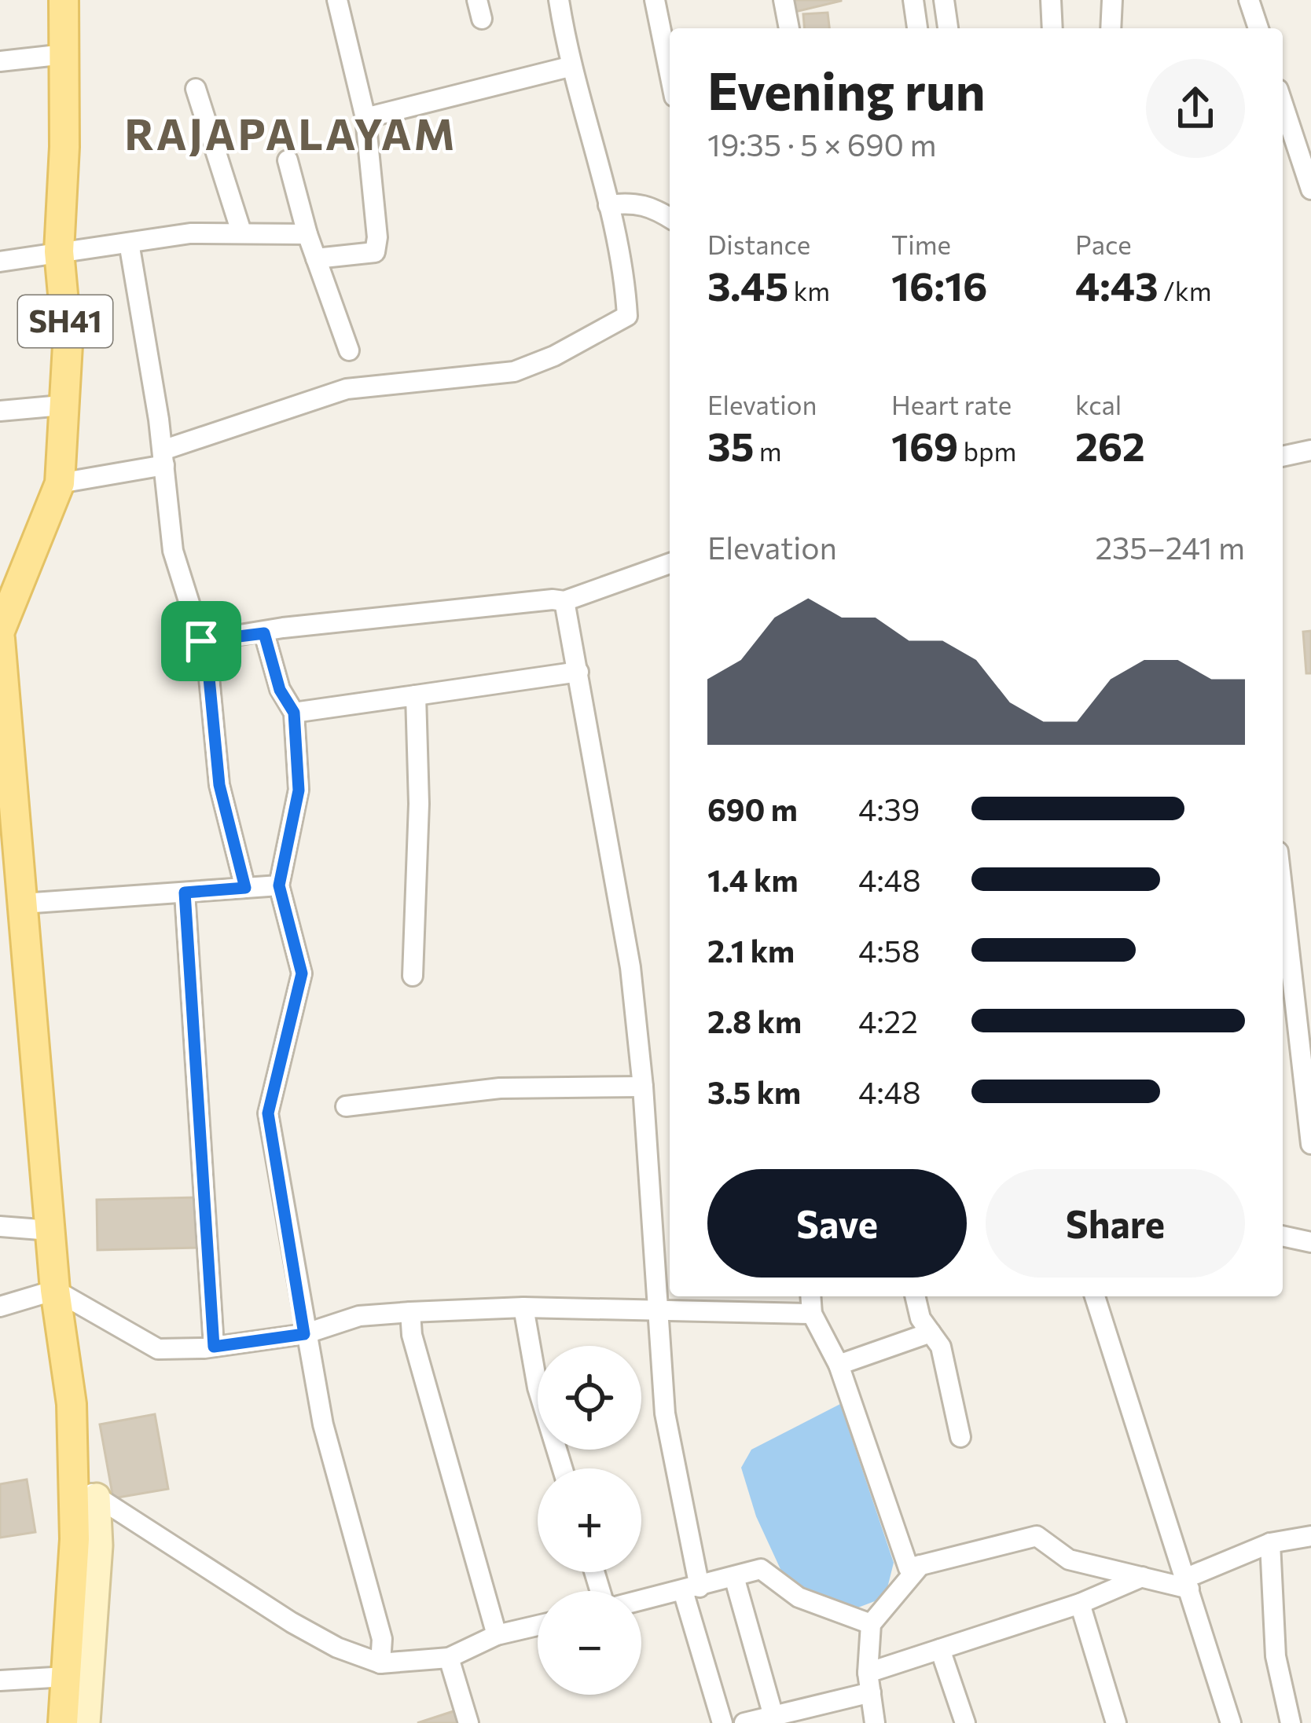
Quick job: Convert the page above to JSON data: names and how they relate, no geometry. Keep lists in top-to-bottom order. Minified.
{"streets":{"main road":["SH41"]},"districts":["RAJAPALAYAM"],"page":{"heading":["Evening run","19:35 · 5 × 690 m"],"stats":[["Distance","3.45 km"],["Time","16:16"],["Pace","4:43 /km"],["Elevation","35 m"],["Heart rate","169 bpm"],["kcal","262"]],"chart":["Elevation","235–241 m"],"list":[{"name":"690 m","note":"4:39"},{"name":"1.4 km","note":"4:48"},{"name":"2.1 km","note":"4:58"},{"name":"2.8 km","note":"4:22"},{"name":"3.5 km","note":"4:48"}],"buttons":["Save","Share"],"map_buttons":["+","−"]}}
